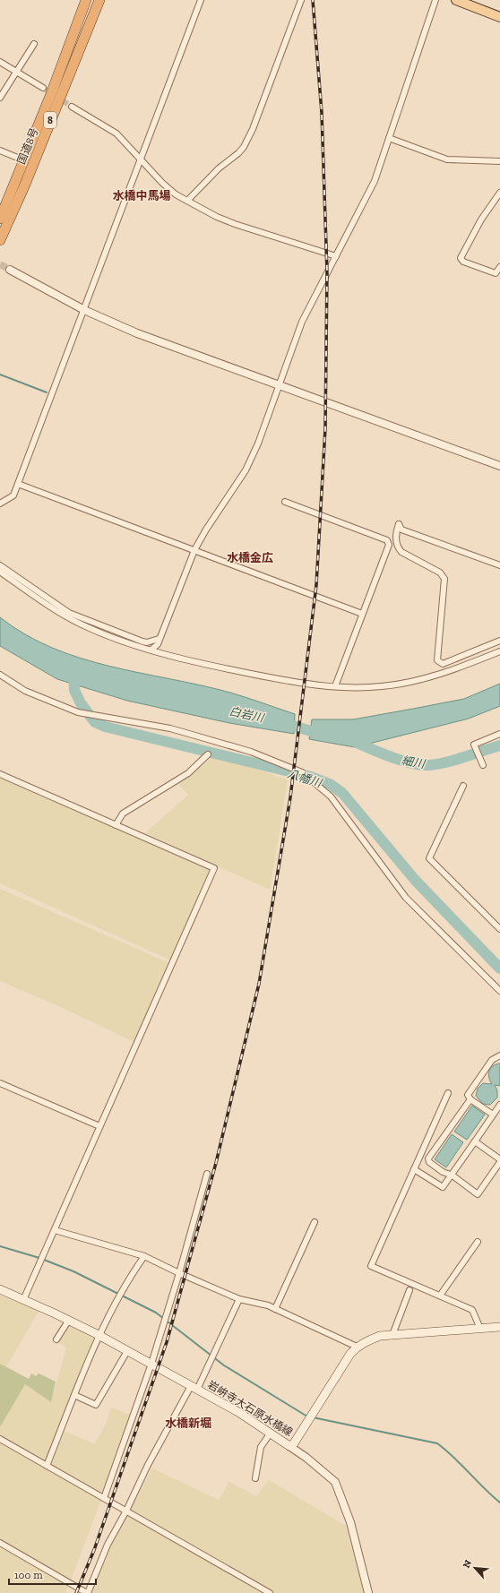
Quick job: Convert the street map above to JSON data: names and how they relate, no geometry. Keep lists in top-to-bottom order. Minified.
{"streets":{"highway":["8","国道8号"],"main road":["岩峅寺大石原水橋線"]},"districts":["水橋中馬場","水橋金広","水橋新堀"],"water":["白岩川","細川","八幡川"],"scale_bar":"100 m","north":"top left"}
